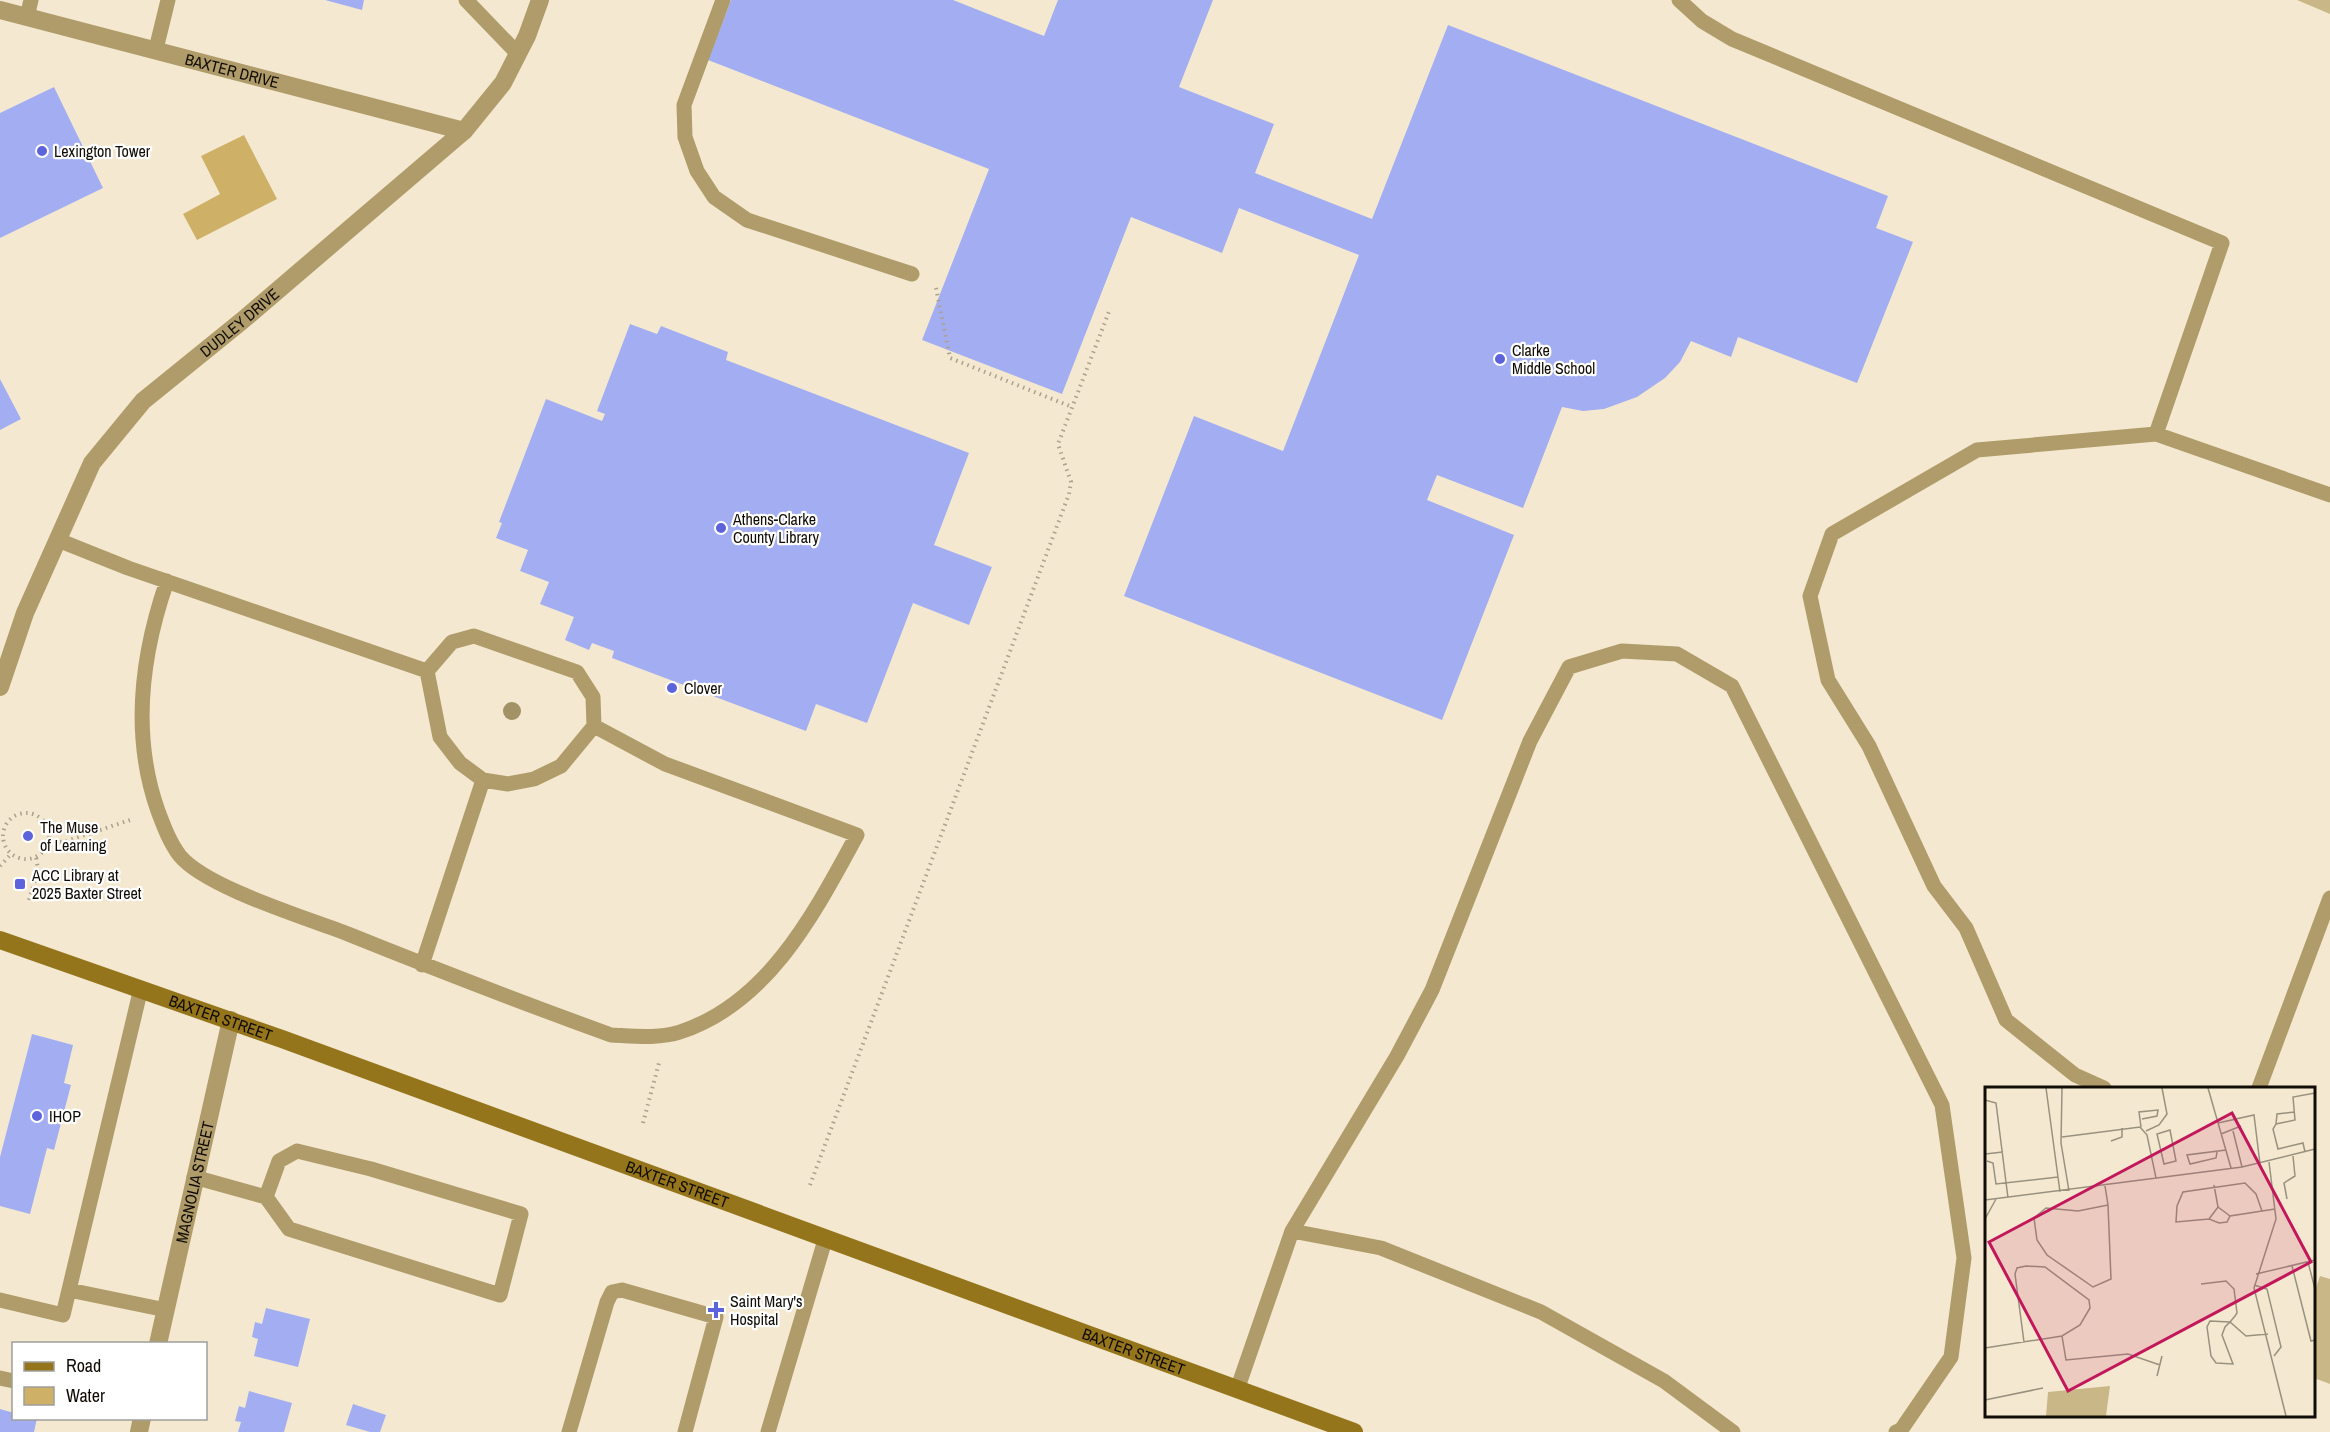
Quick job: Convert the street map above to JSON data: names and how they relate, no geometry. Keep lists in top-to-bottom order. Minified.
{"streets":{"main road":["BAXTER STREET"],"street":["BAXTER DRIVE","DUDLEY DRIVE","MAGNOLIA STREET"]},"crossings":[["BAXTER DRIVE","DUDLEY DRIVE"],["BAXTER STREET","MAGNOLIA STREET"]],"places":{"other":["Lexington Tower","Clarke Middle School","Athens-Clarke County Library","Clover","The Muse of Learning","IHOP"],"transit":["ACC Library at 2025 Baxter Street"],"health":["Saint Mary's Hospital"]},"legend":["Road","Water"]}
